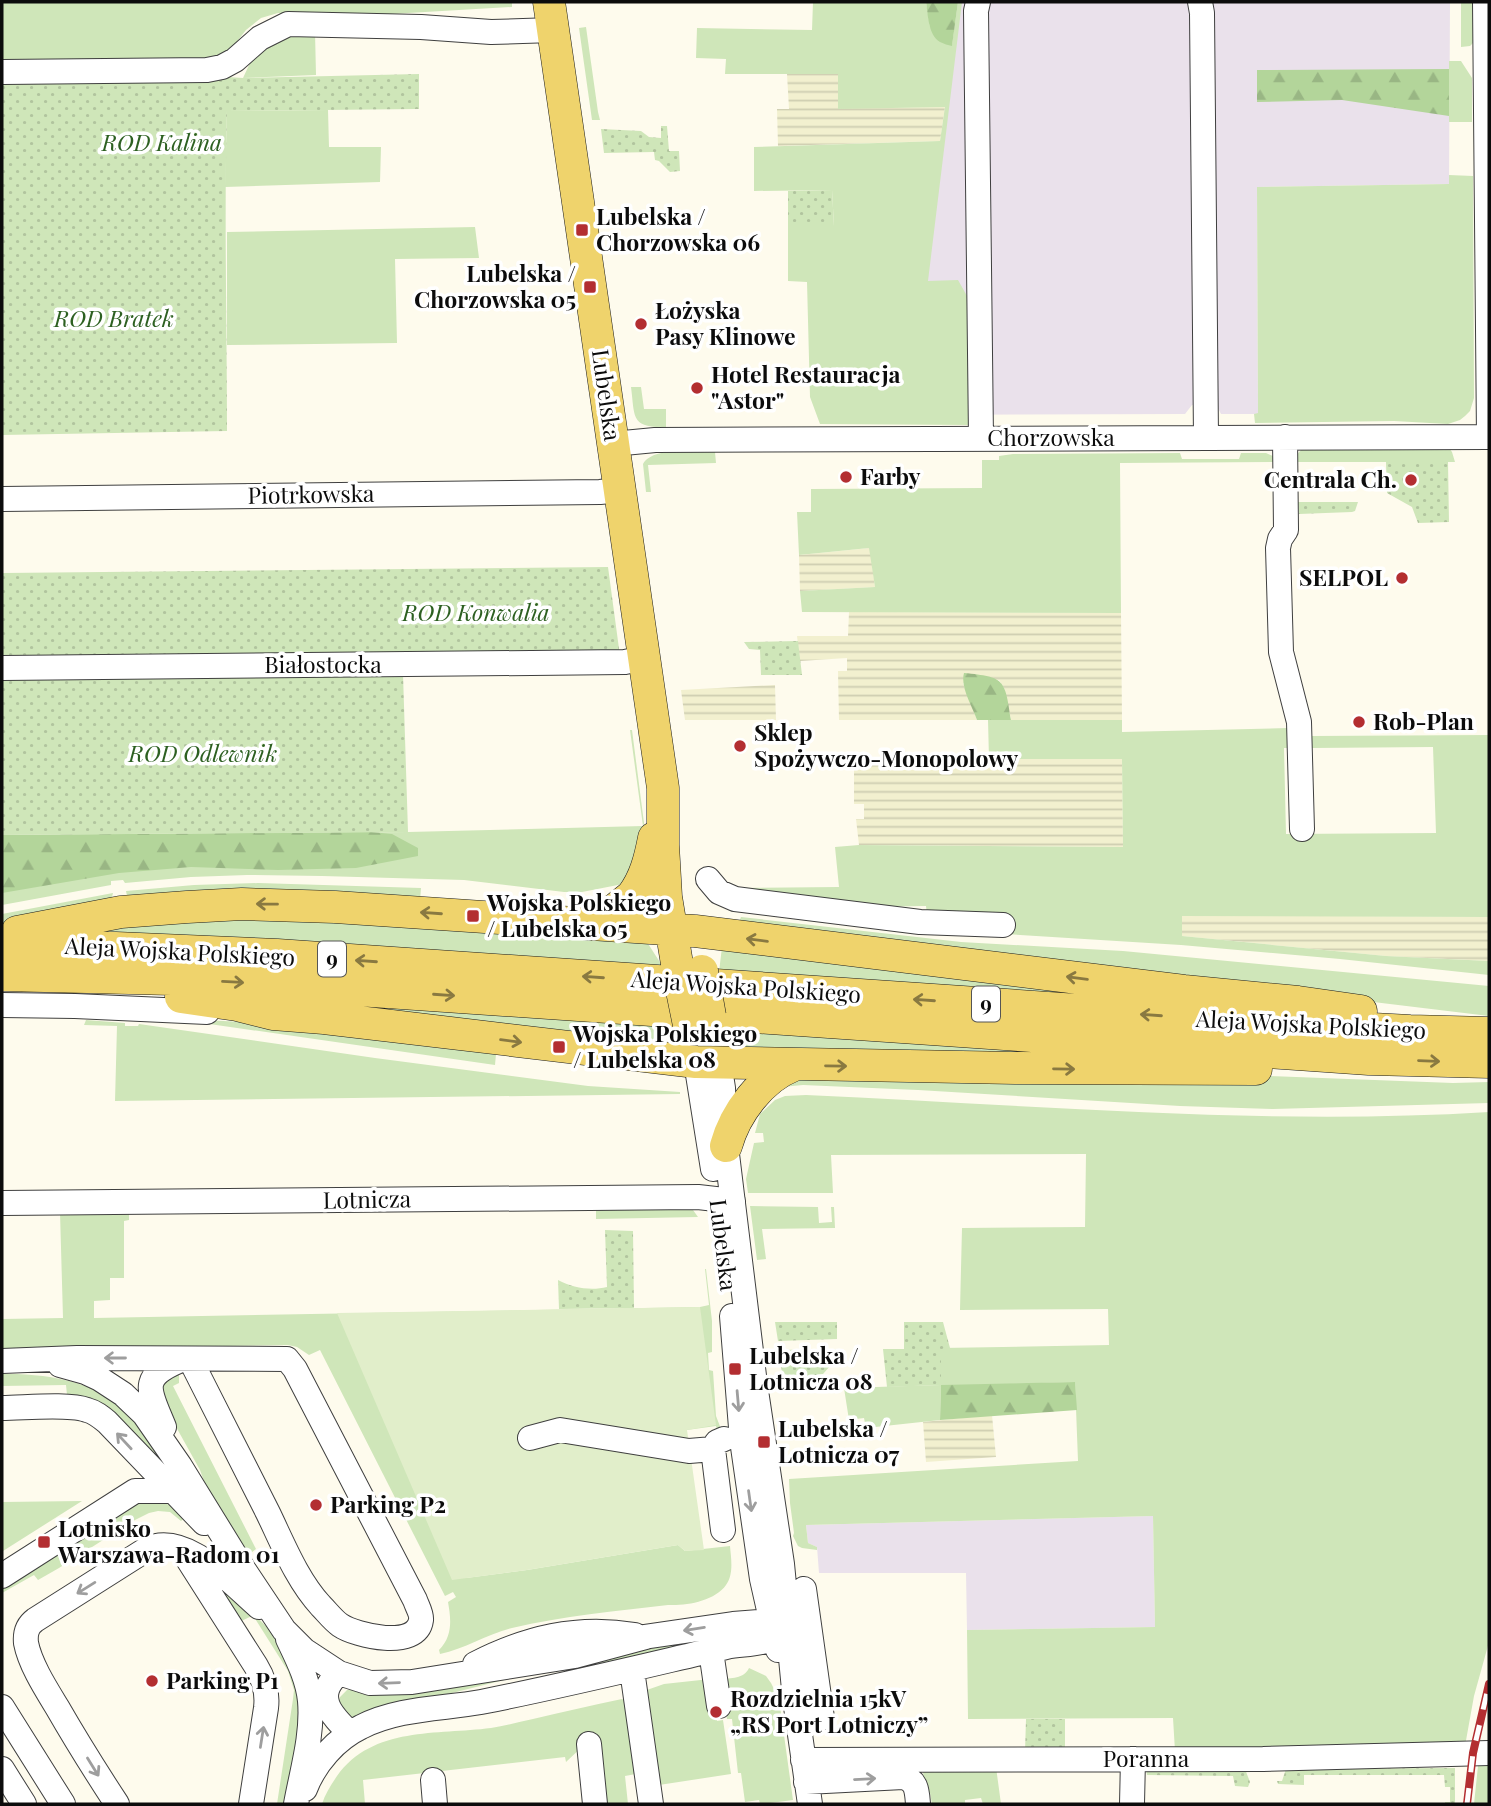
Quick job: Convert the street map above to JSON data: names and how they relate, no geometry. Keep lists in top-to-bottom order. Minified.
{"streets":{"main road":["Lubelska","Aleja Wojska Polskiego","9"],"street":["Chorzowska","Piotrkowska","Białostocka","Lotnicza","Poranna"]},"crossings":[["Lubelska","Chorzowska"],["Lubelska","Piotrkowska"],["Lubelska","Białostocka"],["Lubelska","Lotnicza"],["Lubelska","Poranna"]],"parks":["ROD Kalina","ROD Bratek","ROD Konwalia","ROD Odlewnik"],"places":{"transit":["Lubelska / Chorzowska 06","Lubelska / Chorzowska 05","Wojska Polskiego / Lubelska 05","Wojska Polskiego / Lubelska 08","Lubelska / Lotnicza 08","Lubelska / Lotnicza 07","Lotnisko Warszawa-Radom 01"],"other":["Łożyska Pasy Klinowe","Hotel Restauracja \"Astor\"","Farby","Centrala Ch.","SELPOL","Rob-Plan","Sklep Spożywczo-Monopolowy","Parking P2","Parking P1","Rozdzielnia 15kV „RS Port Lotniczy”"]}}
